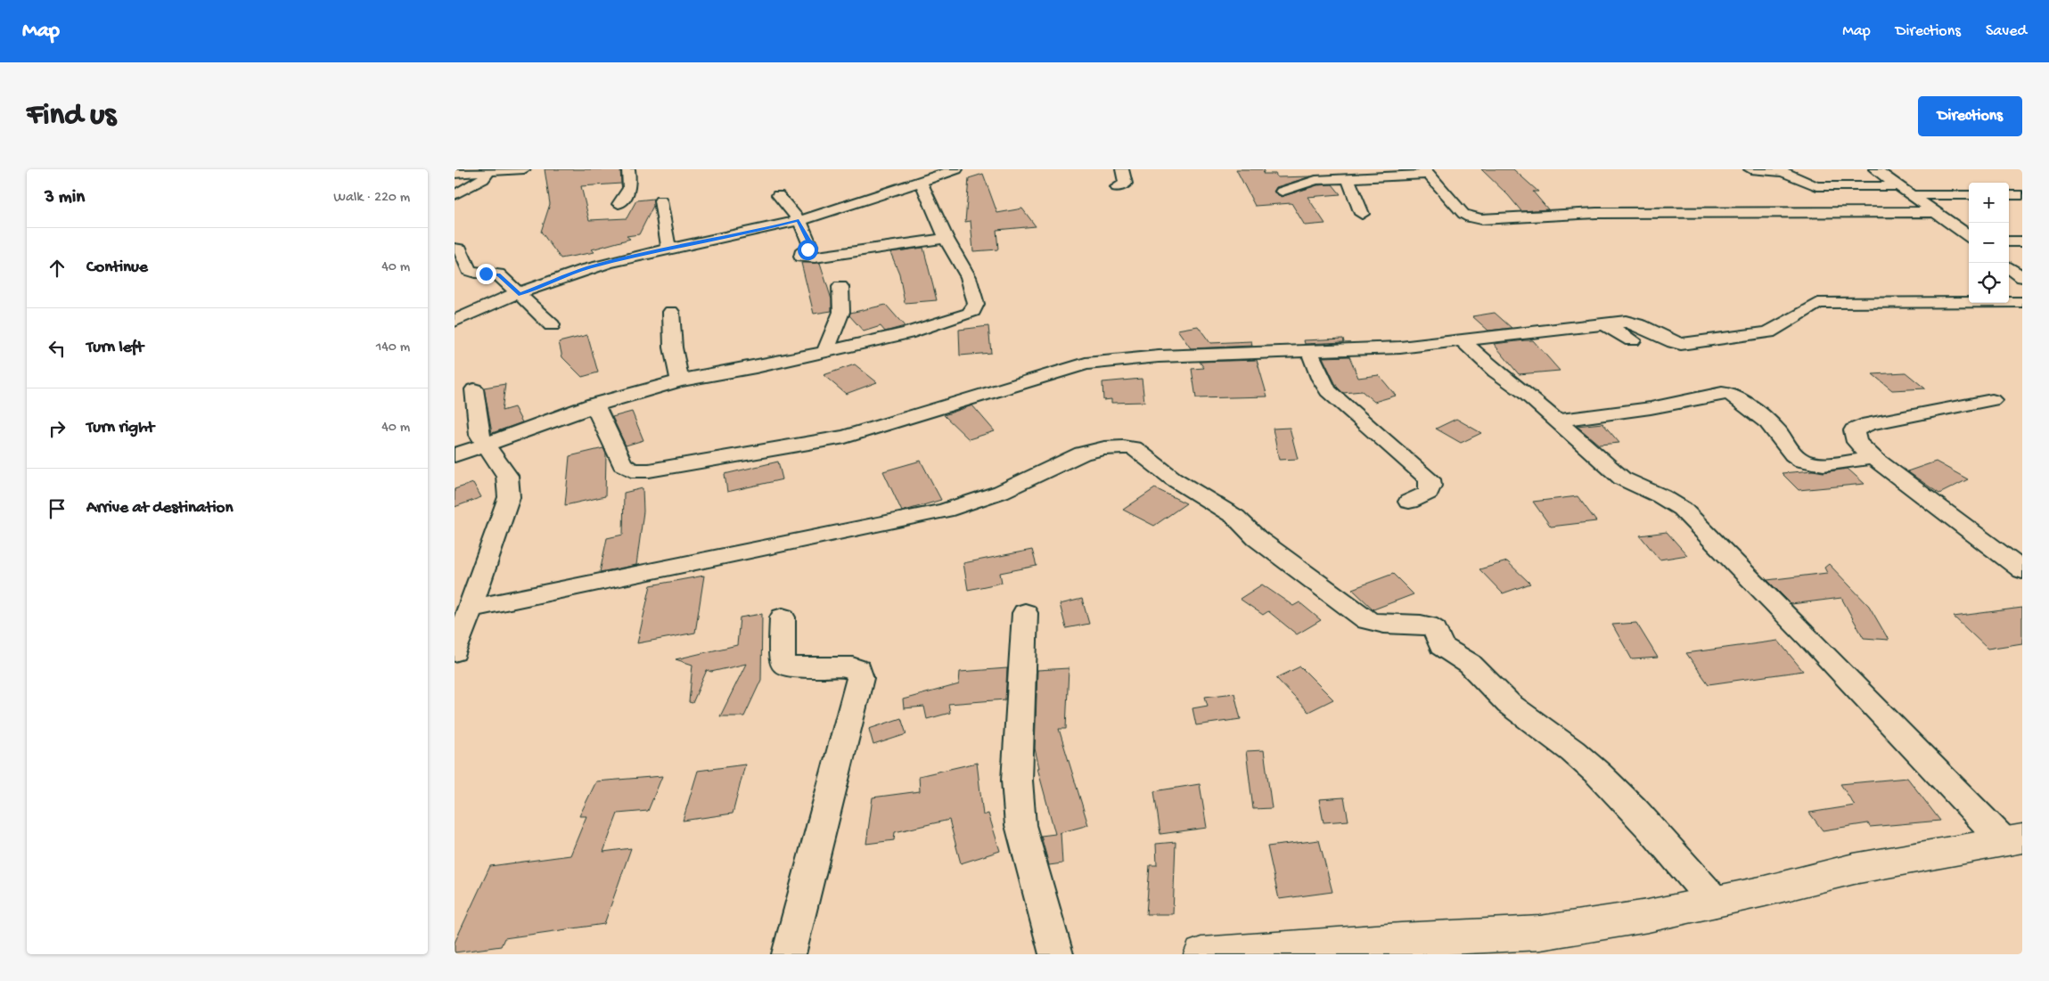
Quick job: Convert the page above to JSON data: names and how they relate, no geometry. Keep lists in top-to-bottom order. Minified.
{"page":{"header":"Map","nav":["Map","Directions","Saved"],"buttons":"Directions","title":"Find us","heading":["3 min","Walk · 220 m"],"map_buttons":["+","−"],"list":[["Continue","40 m"],["Turn left","140 m"],["Turn right","40 m"],"Arrive at destination"]}}
